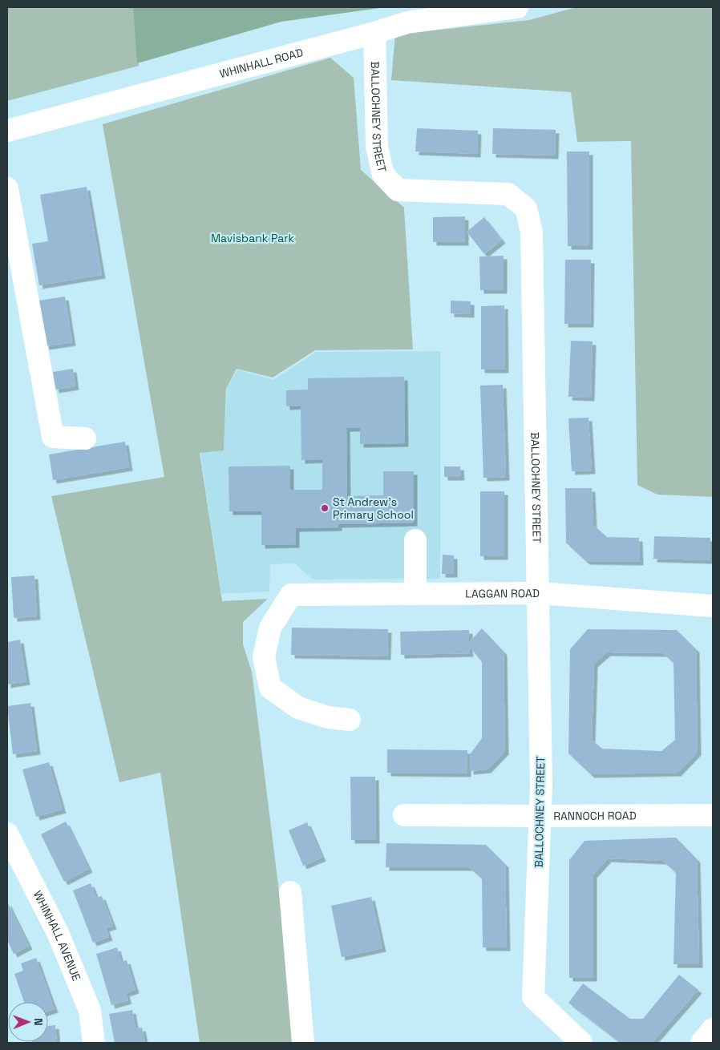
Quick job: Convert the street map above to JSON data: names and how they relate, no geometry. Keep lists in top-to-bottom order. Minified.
{"streets":{"street":["WHINHALL ROAD","BALLOCHNEY STREET","LAGGAN ROAD","RANNOCH ROAD","WHINHALL AVENUE"]},"crossings":[["WHINHALL ROAD","BALLOCHNEY STREET"],["BALLOCHNEY STREET","LAGGAN ROAD"],["BALLOCHNEY STREET","RANNOCH ROAD"]],"parks":["Mavisbank Park"],"places":["St Andrew's Primary School"],"north":"right"}
